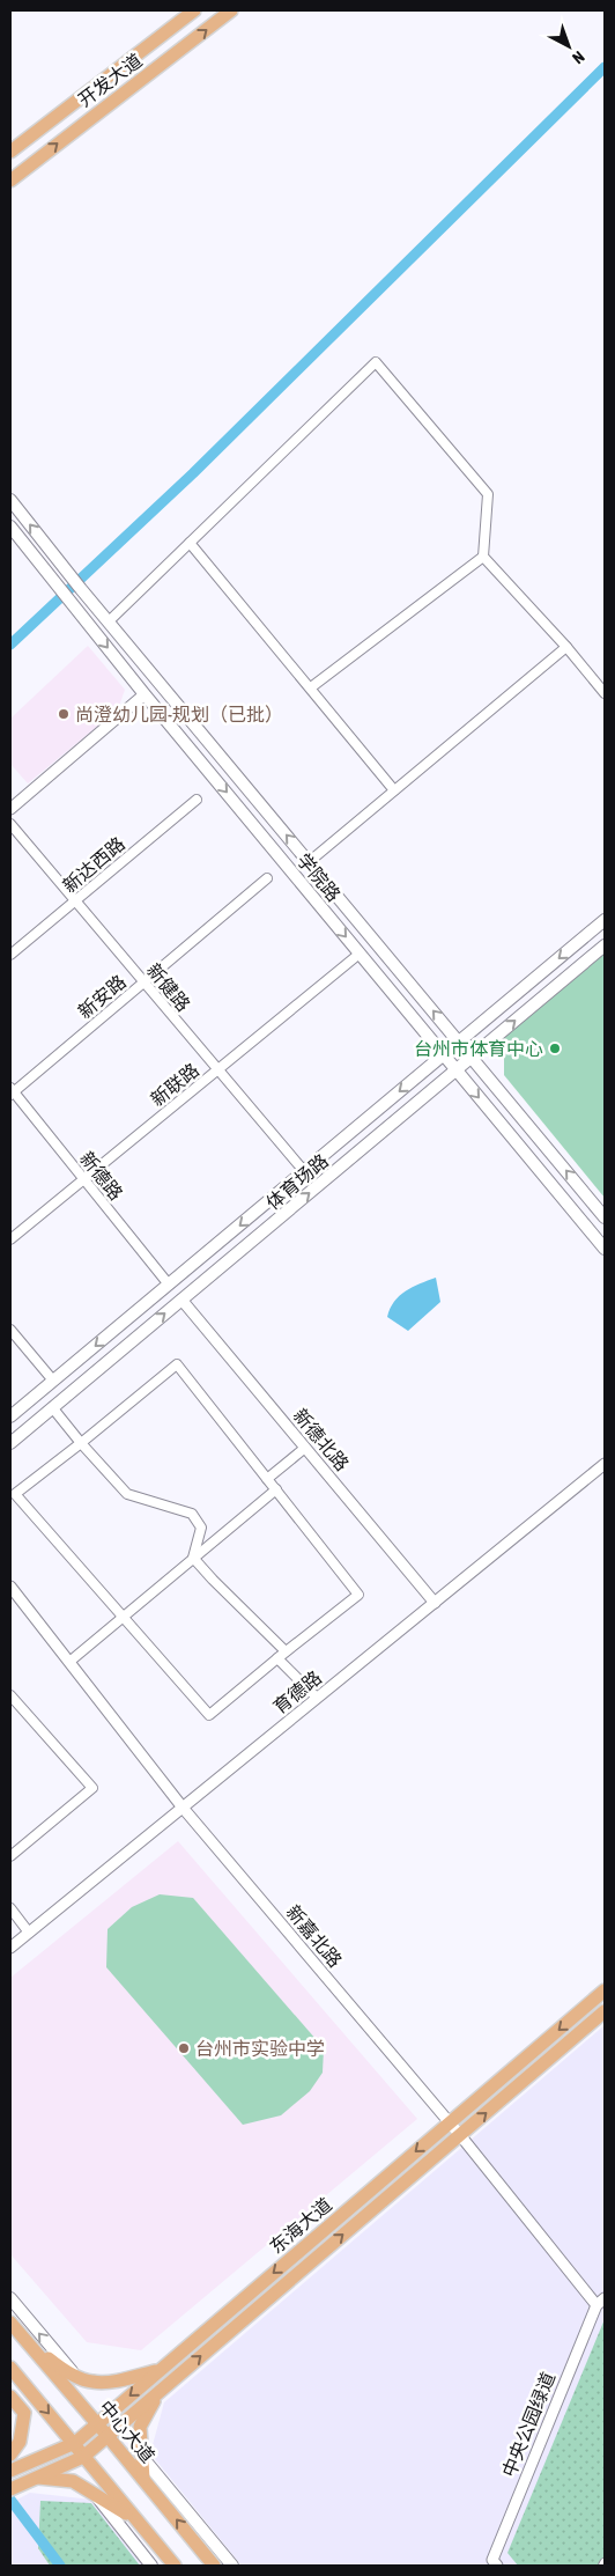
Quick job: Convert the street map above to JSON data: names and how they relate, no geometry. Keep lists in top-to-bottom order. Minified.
{"streets":{"main road":["开发大道","学院路","体育场路","东海大道","中心大道"],"street":["新达西路","新健路","新安路","新联路","新德路","新德北路","育德路","新嘉北路","中央公园绿道"]},"crossings":[["新达西路","新健路"],["学院路","新联路"],["学院路","体育场路"],["新健路","新安路"],["新健路","新联路"],["新安路","新德路"],["新联路","新德路"],["体育场路","新德北路"],["新德北路","育德路"],["育德路","新嘉北路"],["新嘉北路","东海大道"],["新嘉北路","中央公园绿道"],["东海大道","中心大道"]],"places":["尚澄幼儿园-规划（已批）","台州市体育中心","台州市实验中学"],"north":"bottom right"}
